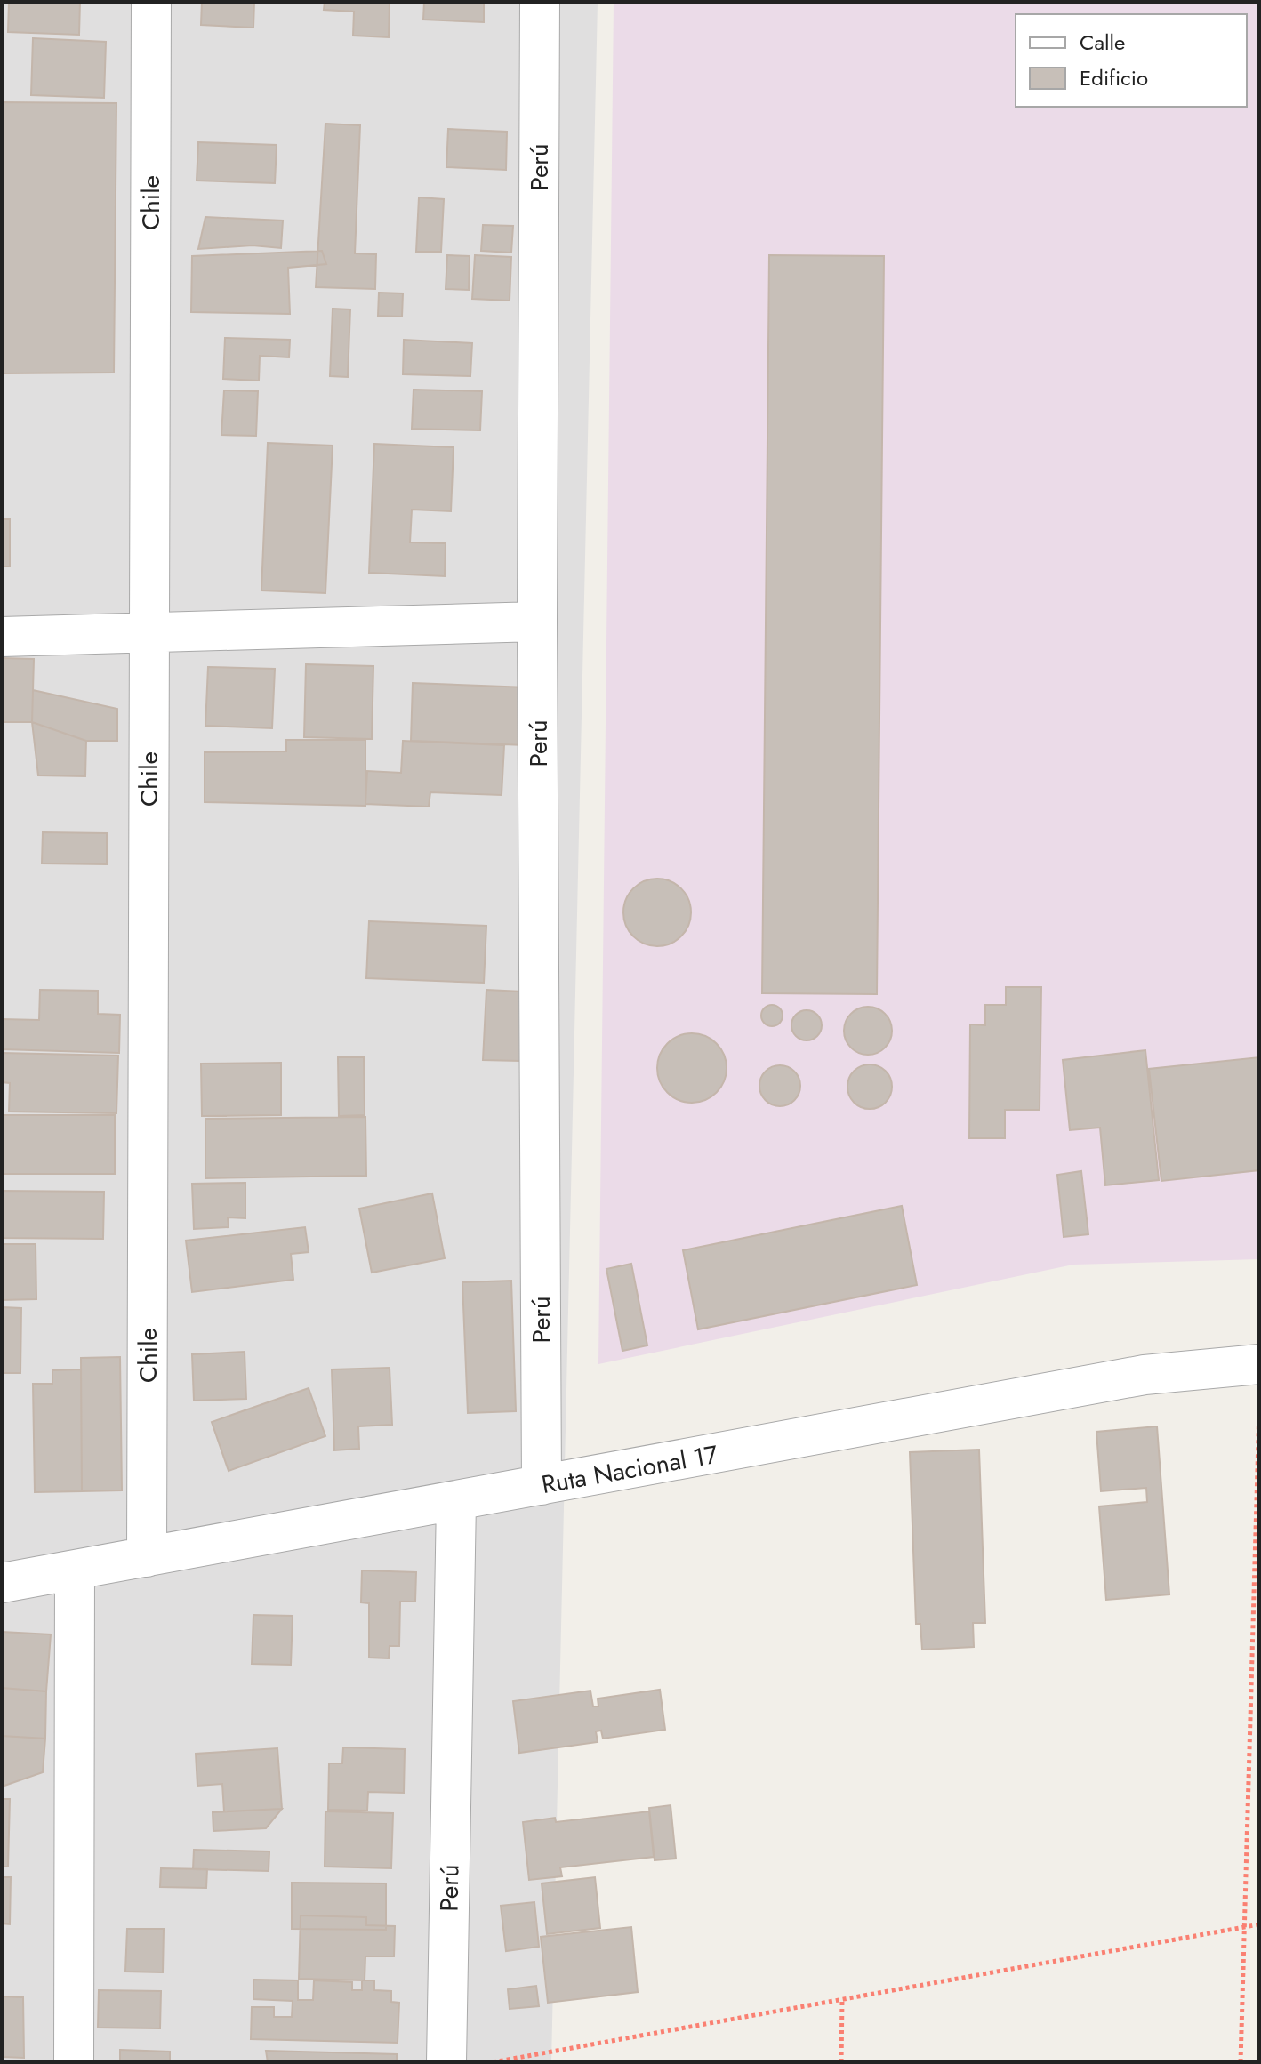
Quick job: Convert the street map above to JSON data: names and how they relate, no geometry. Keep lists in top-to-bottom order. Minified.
{"streets":{"street":["Perú","Chile","Ruta Nacional 17"]},"crossings":[["Perú","Ruta Nacional 17"],["Chile","Ruta Nacional 17"]],"legend":["Calle","Edificio"]}
